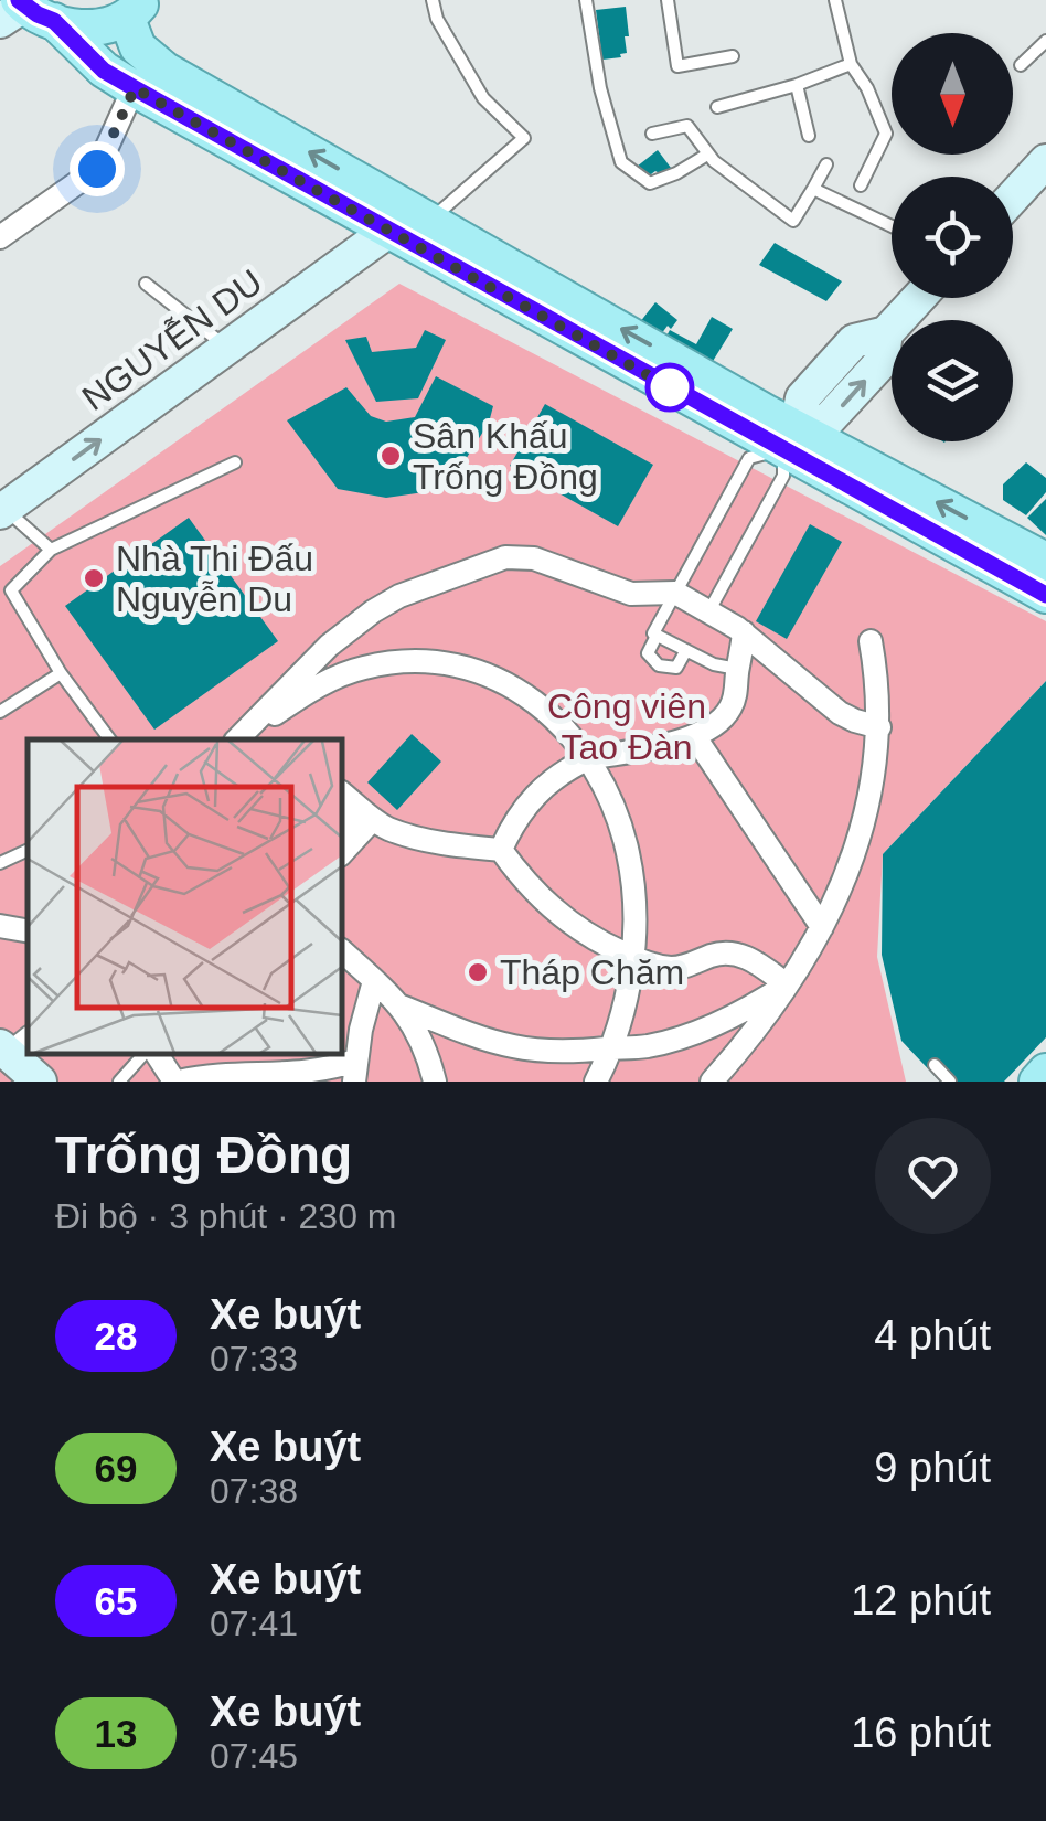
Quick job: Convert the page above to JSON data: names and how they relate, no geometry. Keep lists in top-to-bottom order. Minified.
{"streets":{"street":["NGUYỄN DU"]},"parks":["Công viên Tao Đàn"],"places":["Sân Khấu Trống Đồng","Nhà Thi Đấu Nguyễn Du","Tháp Chăm"],"lines":["bus line 28"],"north":"bottom","page":{"heading":["Trống Đồng","Đi bộ · 3 phút · 230 m"],"list":[{"mark":"28","name":"Xe buýt","note":"07:33","value":"4 phút"},{"mark":"69","name":"Xe buýt","note":"07:38","value":"9 phút"},{"mark":"65","name":"Xe buýt","note":"07:41","value":"12 phút"},{"mark":"13","name":"Xe buýt","note":"07:45","value":"16 phút"}]}}
